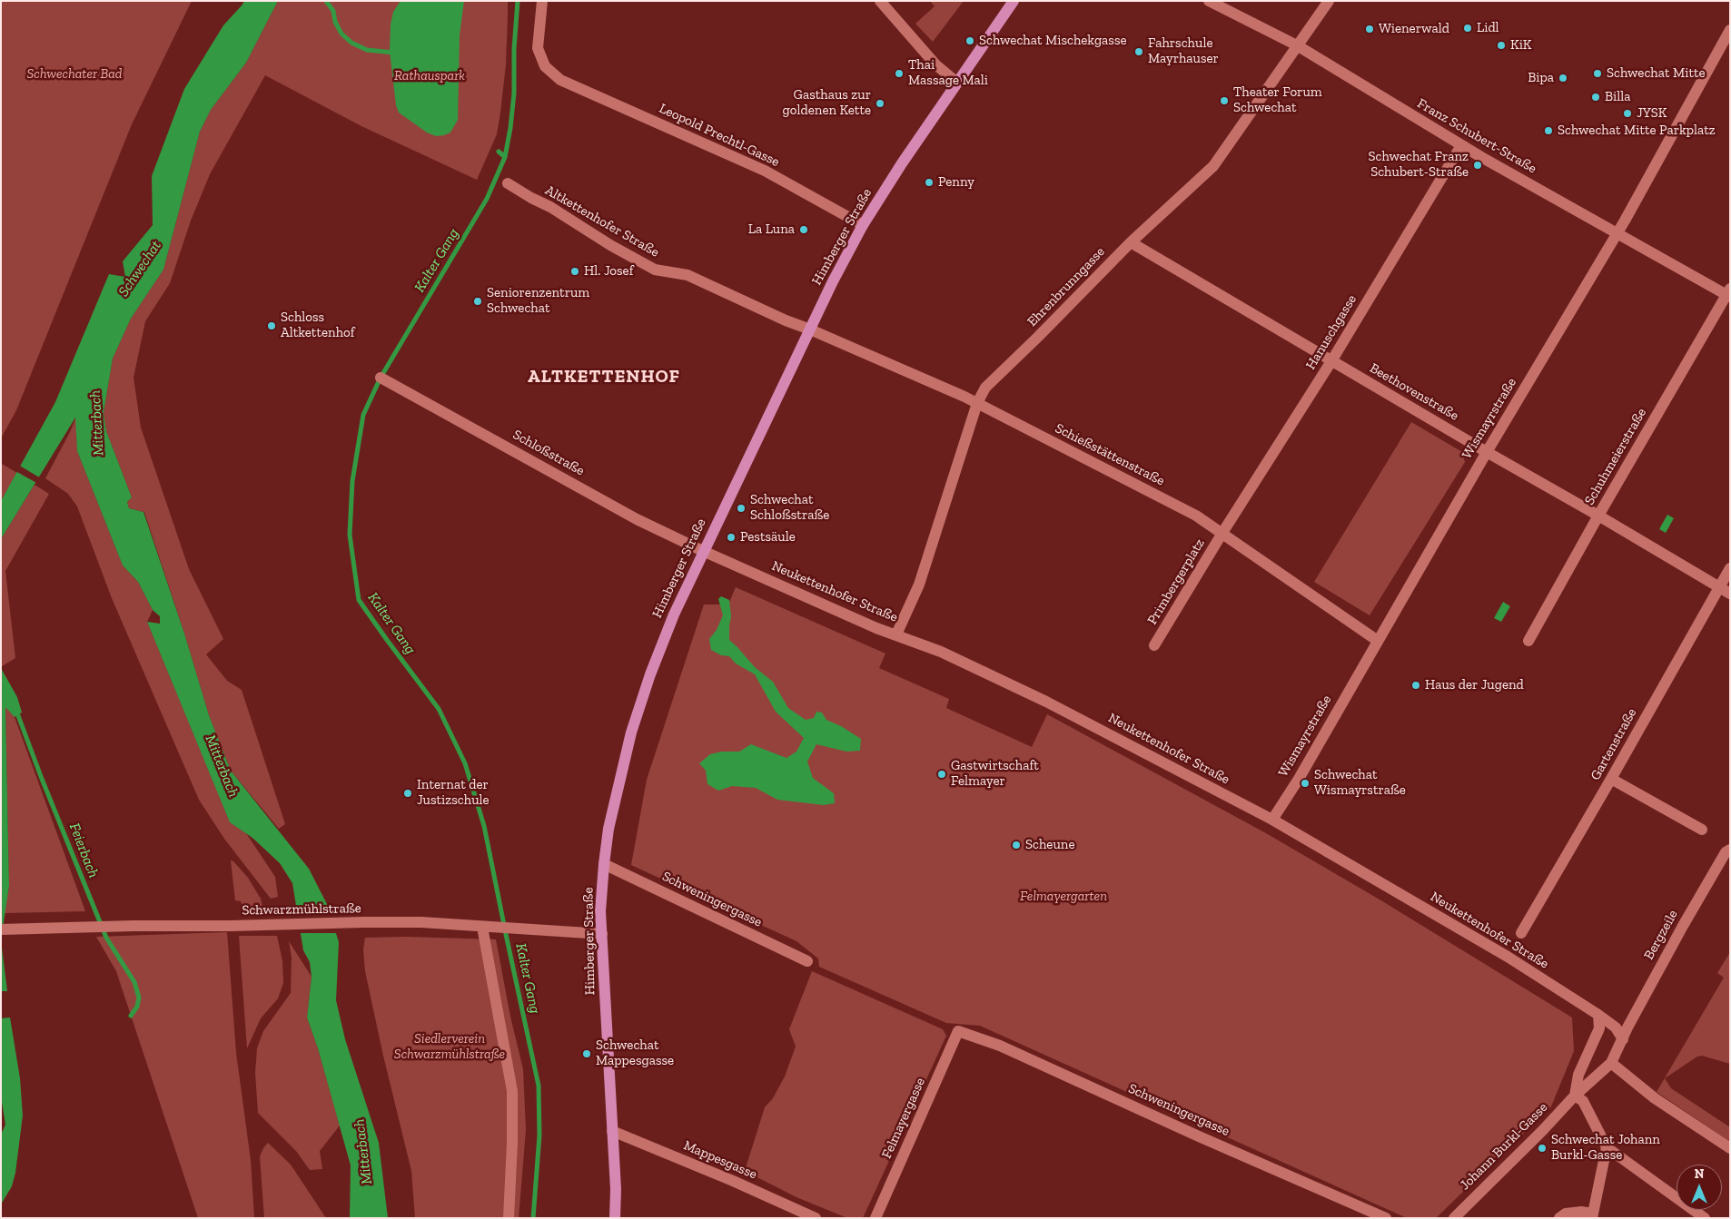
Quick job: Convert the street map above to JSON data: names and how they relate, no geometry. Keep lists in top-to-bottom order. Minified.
{"streets":{"main road":["Himberger Straße"],"street":["Leopold Prechtl-Gasse","Franz Schubert-Straße","Altkettenhofer Straße","Ehrenbrunngasse","Hanuschgasse","Beethovenstraße","Wismayrstraße","Schloßstraße","Schießstättenstraße","Schuhmeierstraße","Primbergerplatz","Neukettenhofer Straße","Gartenstraße","Schweningergasse","Schwarzmühlstraße","Bergzeile","Felmayergasse","Johann Burkl-Gasse","Mappesgasse"]},"crossings":[["Leopold Prechtl-Gasse","Himberger Straße"],["Franz Schubert-Straße","Ehrenbrunngasse"],["Franz Schubert-Straße","Hanuschgasse"],["Franz Schubert-Straße","Wismayrstraße"],["Franz Schubert-Straße","Schuhmeierstraße"],["Altkettenhofer Straße","Himberger Straße"],["Altkettenhofer Straße","Schießstättenstraße"],["Himberger Straße","Schloßstraße"],["Himberger Straße","Schießstättenstraße"],["Himberger Straße","Neukettenhofer Straße"],["Himberger Straße","Schweningergasse"],["Himberger Straße","Schwarzmühlstraße"],["Himberger Straße","Mappesgasse"],["Ehrenbrunngasse","Beethovenstraße"],["Ehrenbrunngasse","Schießstättenstraße"],["Ehrenbrunngasse","Neukettenhofer Straße"],["Hanuschgasse","Beethovenstraße"],["Hanuschgasse","Schießstättenstraße"],["Hanuschgasse","Primbergerplatz"],["Beethovenstraße","Wismayrstraße"],["Beethovenstraße","Schuhmeierstraße"],["Beethovenstraße","Gartenstraße"],["Wismayrstraße","Schießstättenstraße"],["Wismayrstraße","Neukettenhofer Straße"],["Schloßstraße","Neukettenhofer Straße"],["Schießstättenstraße","Primbergerplatz"],["Neukettenhofer Straße","Bergzeile"],["Schweningergasse","Felmayergasse"]],"districts":["ALTKETTENHOF"],"water":["Kalter Gang","Schwechat","Mitterbach","Feierbach"],"parks":["Schwechater Bad","Rathauspark","Felmayergarten","Siedlerverein Schwarzmühlstraße"],"places":["Lidl","Wienerwald","Schwechat Mischekgasse","KiK","Fahrschule Mayrhauser","Thai Massage Mali","Schwechat Mitte","Bipa","Billa","Theater Forum Schwechat","Gasthaus zur goldenen Kette","JYSK","Schwechat Mitte Parkplatz","Schwechat Franz Schubert-Straße","Penny","La Luna","Hl. Josef","Seniorenzentrum Schwechat","Schloss Altkettenhof","Schwechat Schloßstraße","Pestsäule","Haus der Jugend","Gastwirtschaft Felmayer","Schwechat Wismayrstraße","Internat der Justizschule","Scheune","Schwechat Mappesgasse","Schwechat Johann Burkl-Gasse"],"north":"top"}
